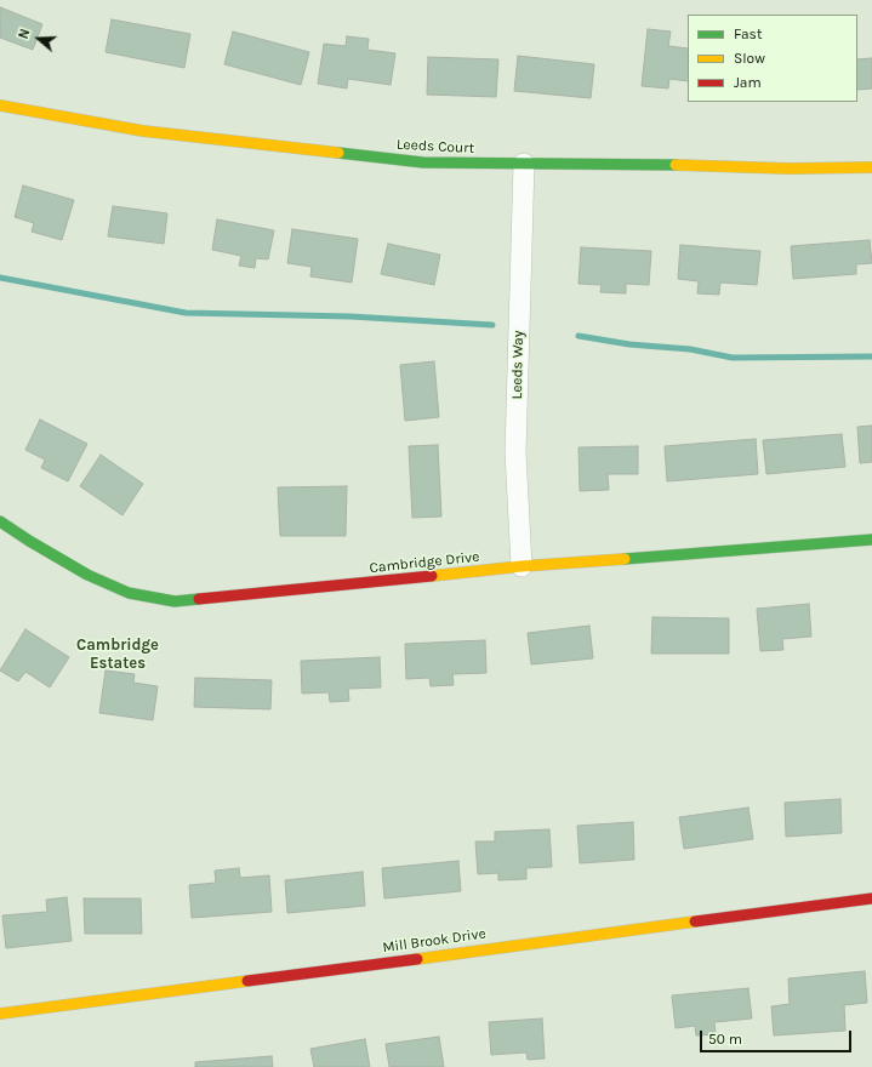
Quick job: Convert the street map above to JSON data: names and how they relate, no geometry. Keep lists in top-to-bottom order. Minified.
{"streets":{"street":["Leeds Court","Leeds Way","Cambridge Drive","Mill Brook Drive"]},"crossings":[["Leeds Court","Leeds Way"],["Leeds Way","Cambridge Drive"]],"districts":["Cambridge Estates"],"legend":["Fast","Slow","Jam"],"scale_bar":"50 m","north":"left"}
